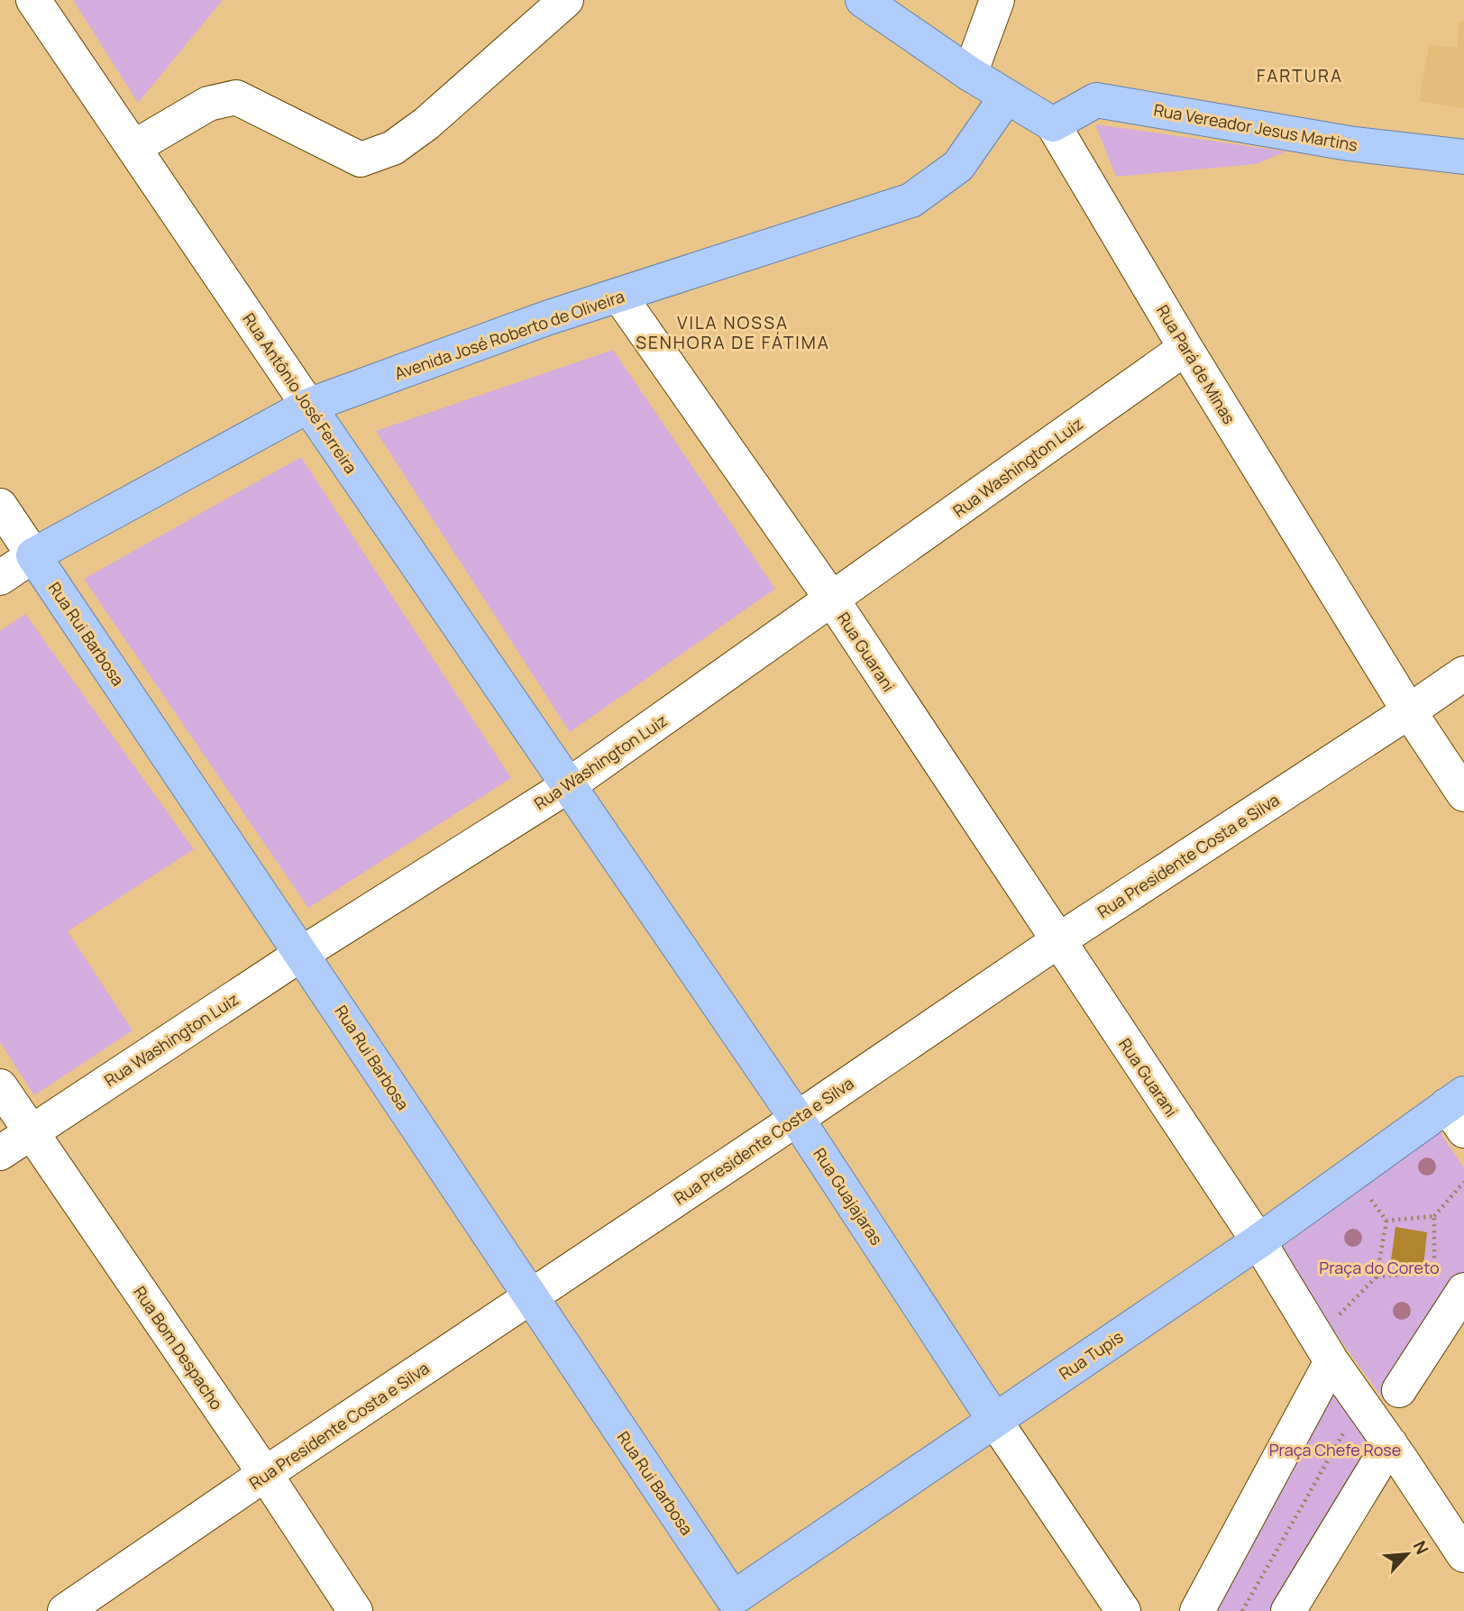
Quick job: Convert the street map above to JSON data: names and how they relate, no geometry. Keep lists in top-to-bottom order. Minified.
{"streets":{"main road":["Rua Vereador Jesus Martins","Avenida José Roberto de Oliveira","Rua Pará de Minas","Rua Antônio José Ferreira","Rua Rui Barbosa","Rua Guajajaras","Rua Tupis"],"street":["Rua Washington Luiz","Rua Guarani","Rua Presidente Costa e Silva","Rua Bom Despacho"]},"crossings":[["Rua Vereador Jesus Martins","Rua Pará de Minas"],["Avenida José Roberto de Oliveira","Rua Pará de Minas"],["Avenida José Roberto de Oliveira","Rua Antônio José Ferreira"],["Avenida José Roberto de Oliveira","Rua Rui Barbosa"],["Avenida José Roberto de Oliveira","Rua Guarani"],["Rua Pará de Minas","Rua Washington Luiz"],["Rua Pará de Minas","Rua Presidente Costa e Silva"],["Rua Antônio José Ferreira","Rua Washington Luiz"],["Rua Antônio José Ferreira","Rua Guajajaras"],["Rua Washington Luiz","Rua Rui Barbosa"],["Rua Washington Luiz","Rua Guarani"],["Rua Washington Luiz","Rua Guajajaras"],["Rua Washington Luiz","Rua Bom Despacho"],["Rua Rui Barbosa","Rua Presidente Costa e Silva"],["Rua Rui Barbosa","Rua Tupis"],["Rua Guarani","Rua Presidente Costa e Silva"],["Rua Guarani","Rua Tupis"],["Rua Presidente Costa e Silva","Rua Guajajaras"],["Rua Presidente Costa e Silva","Rua Bom Despacho"],["Rua Guajajaras","Rua Tupis"]],"districts":["FARTURA","VILA NOSSA SENHORA DE FÁTIMA"],"parks":["Praça do Coreto","Praça Chefe Rose"],"north":"top right"}
